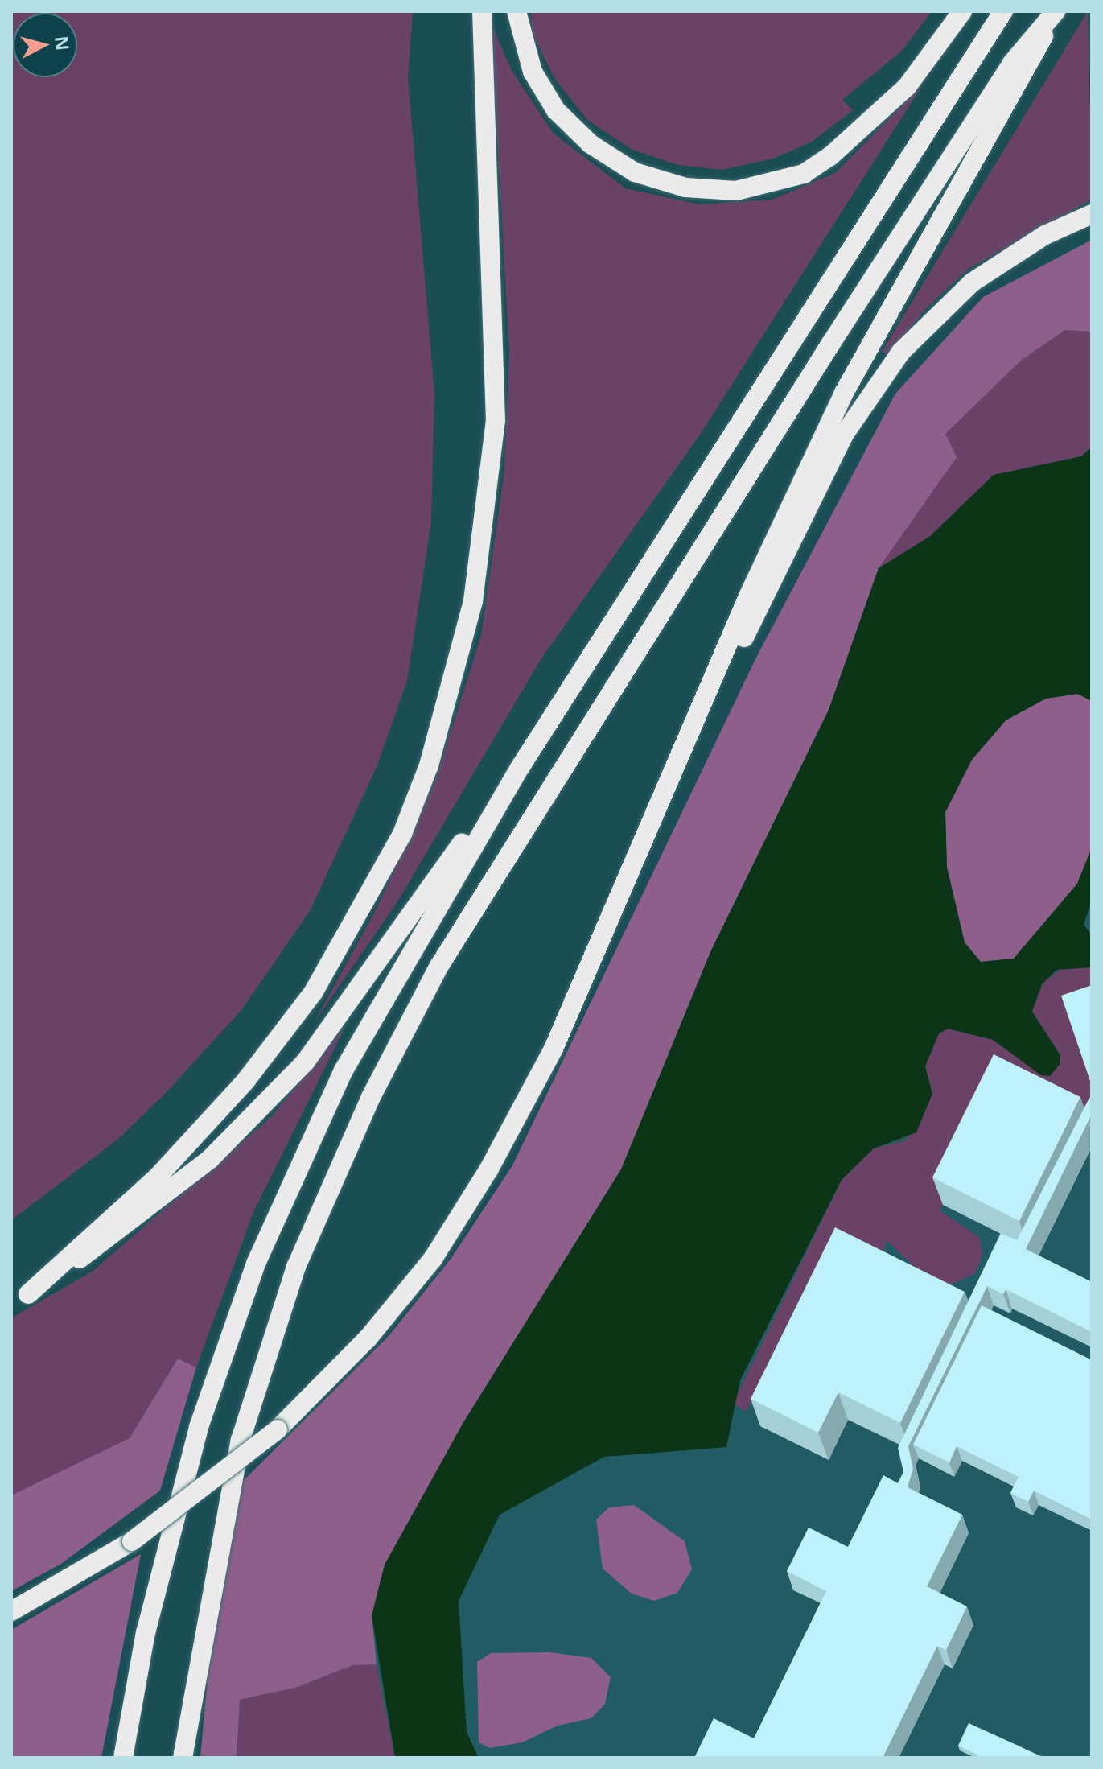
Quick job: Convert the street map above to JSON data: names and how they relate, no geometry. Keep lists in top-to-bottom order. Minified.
{"north":"right"}
